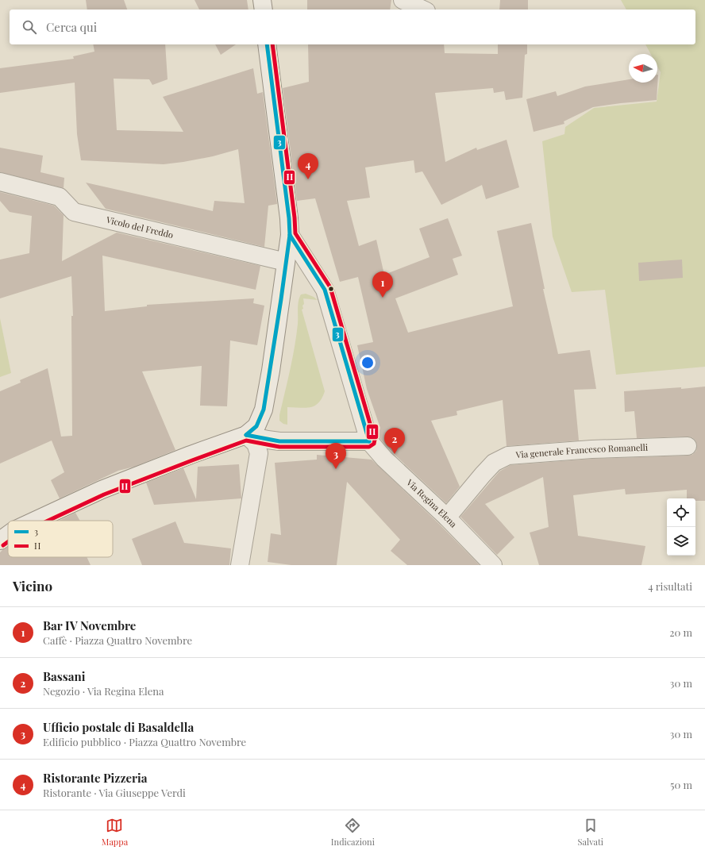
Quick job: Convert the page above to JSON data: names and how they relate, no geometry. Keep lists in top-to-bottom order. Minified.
{"streets":{"street":["Vicolo del Freddo","Via generale Francesco Romanelli","Via Regina Elena"]},"crossings":[["Via generale Francesco Romanelli","Via Regina Elena"]],"lines":["transit line 3","transit line H"],"legend":["3","H"],"north":"left","page":{"search":"Cerca qui","pins":["4","1","2","3"],"heading":["Vicino","4 risultati"],"list":[{"mark":"1","name":"Bar IV Novembre","note":"Caffè · Piazza Quattro Novembre","value":"20 m"},{"mark":"2","name":"Bassani","note":"Negozio · Via Regina Elena","value":"30 m"},{"mark":"3","name":"Ufficio postale di Basaldella","note":"Edificio pubblico · Piazza Quattro Novembre","value":"30 m"},{"mark":"4","name":"Ristorante Pizzeria","note":"Ristorante · Via Giuseppe Verdi","value":"50 m"}],"nav":["Mappa","Indicazioni","Salvati"]}}
